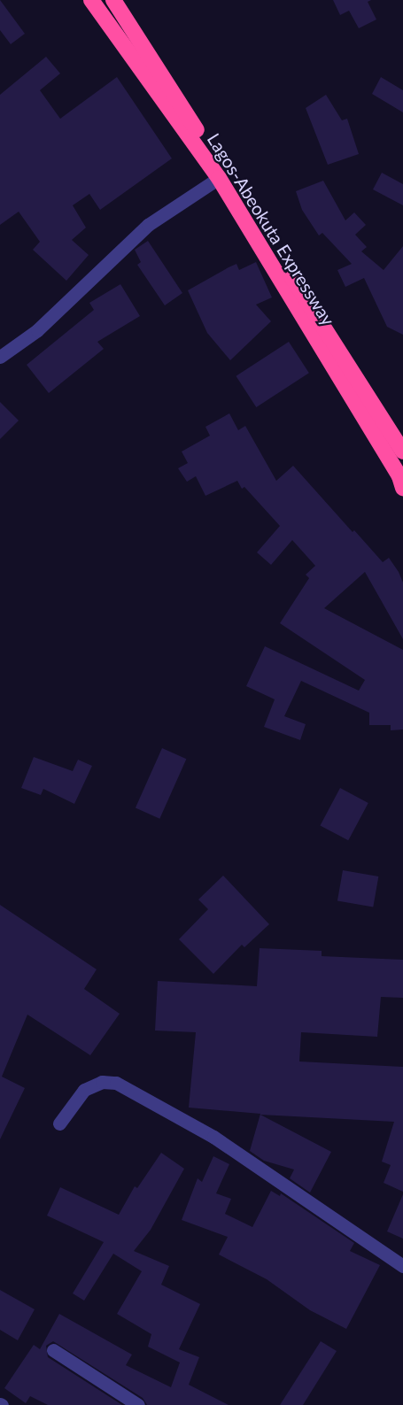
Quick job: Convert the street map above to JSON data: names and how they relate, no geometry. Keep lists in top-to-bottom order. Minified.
{"streets":{"highway":["Lagos-Abeokuta Expressway"]}}
